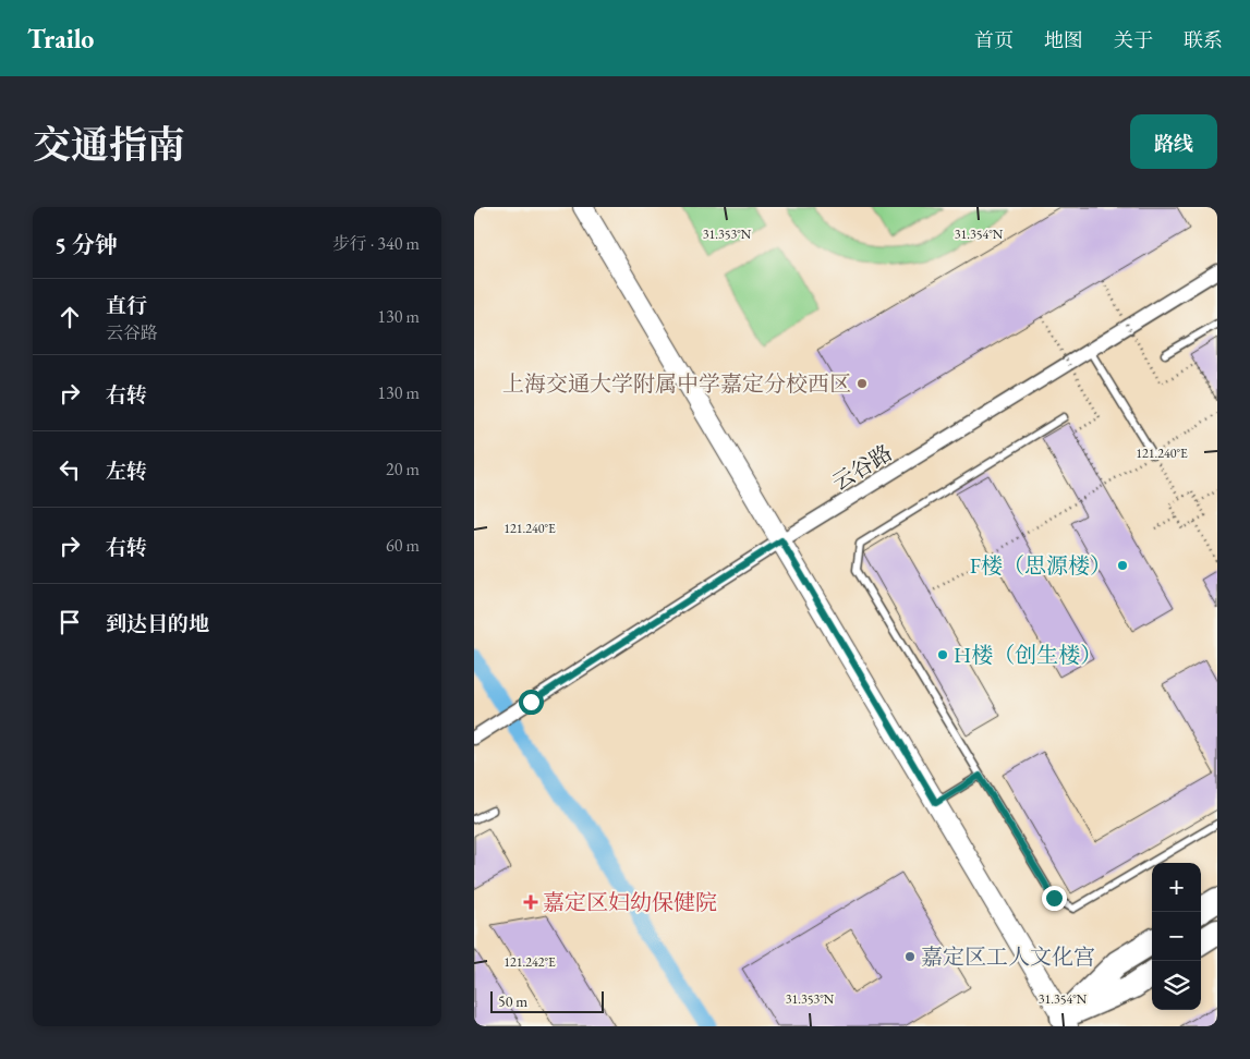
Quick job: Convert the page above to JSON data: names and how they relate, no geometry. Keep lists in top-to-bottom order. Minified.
{"streets":{"street":["云谷路"]},"places":{"other":["上海交通大学附属中学嘉定分校西区","F楼（思源楼）","H楼（创生楼）","嘉定区工人文化宫"],"health":["嘉定区妇幼保健院"]},"scale_bar":"50 m","page":{"header":"Trailo","nav":["首页","地图","关于","联系"],"title":"交通指南","buttons":"路线","heading":["5 分钟","步行 · 340 m"],"list":[["直行","云谷路","130 m"],["右转","130 m"],["左转","20 m"],["右转","60 m"],"到达目的地"],"map_buttons":["+","−"],"scale":"50 m"},"coordinates":["31.353°N","31.354°N","121.240°E","121.242°E"]}
